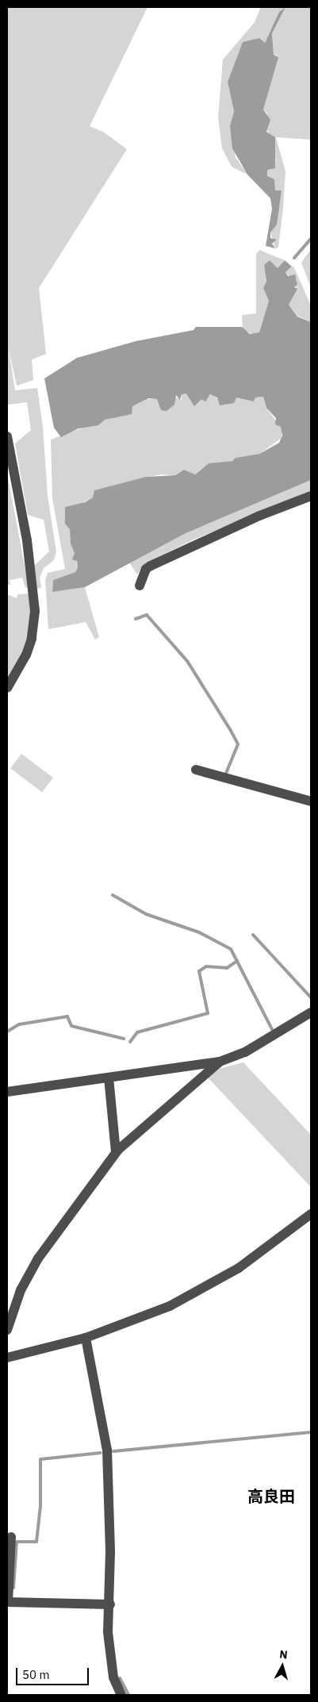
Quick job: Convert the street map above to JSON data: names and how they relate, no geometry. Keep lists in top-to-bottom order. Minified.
{"districts":["高良田"],"scale_bar":"50 m","north":"top"}
